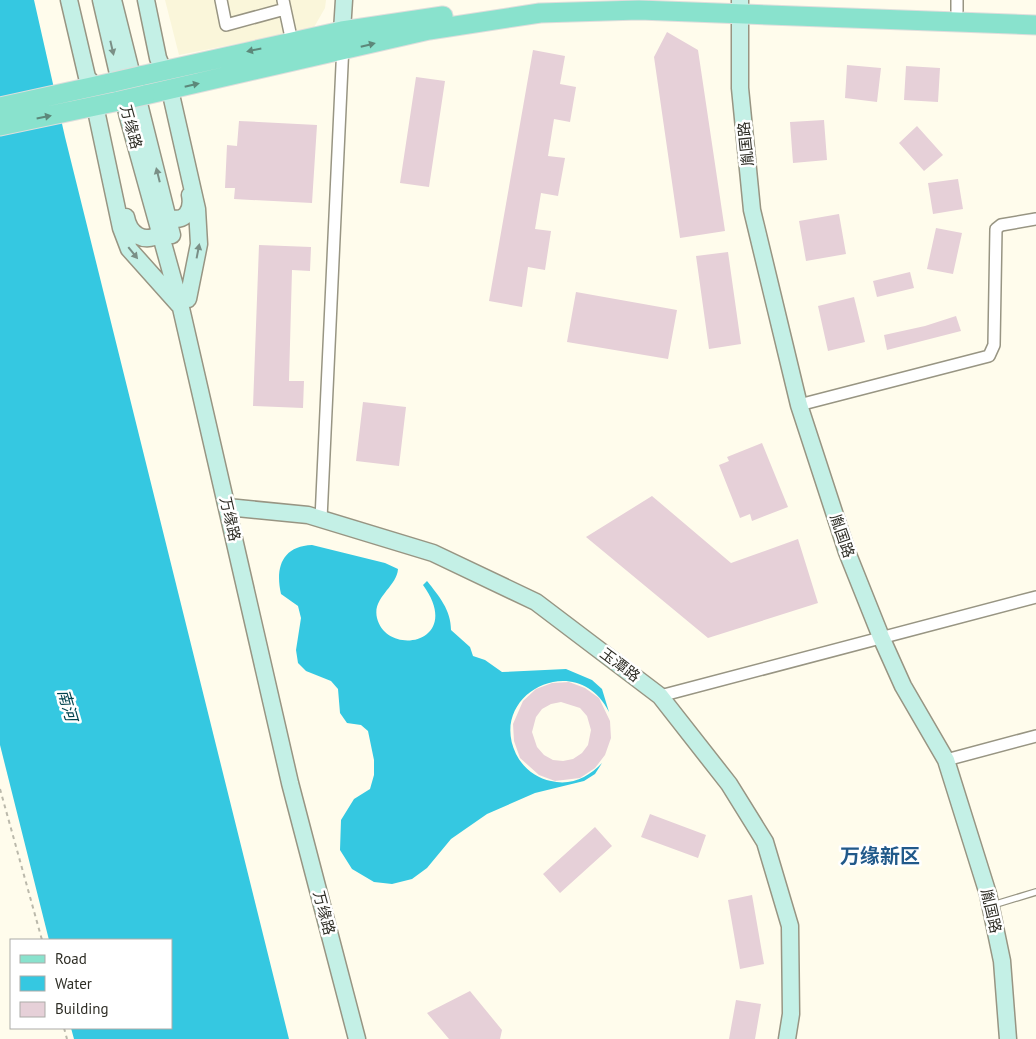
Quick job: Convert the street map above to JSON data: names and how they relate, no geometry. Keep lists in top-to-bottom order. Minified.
{"streets":{"main road":["万缘路","胤国路","玉潭路"]},"crossings":[["万缘路","玉潭路"]],"districts":["万缘新区"],"water":["南河"],"legend":["Road","Water","Building"]}
